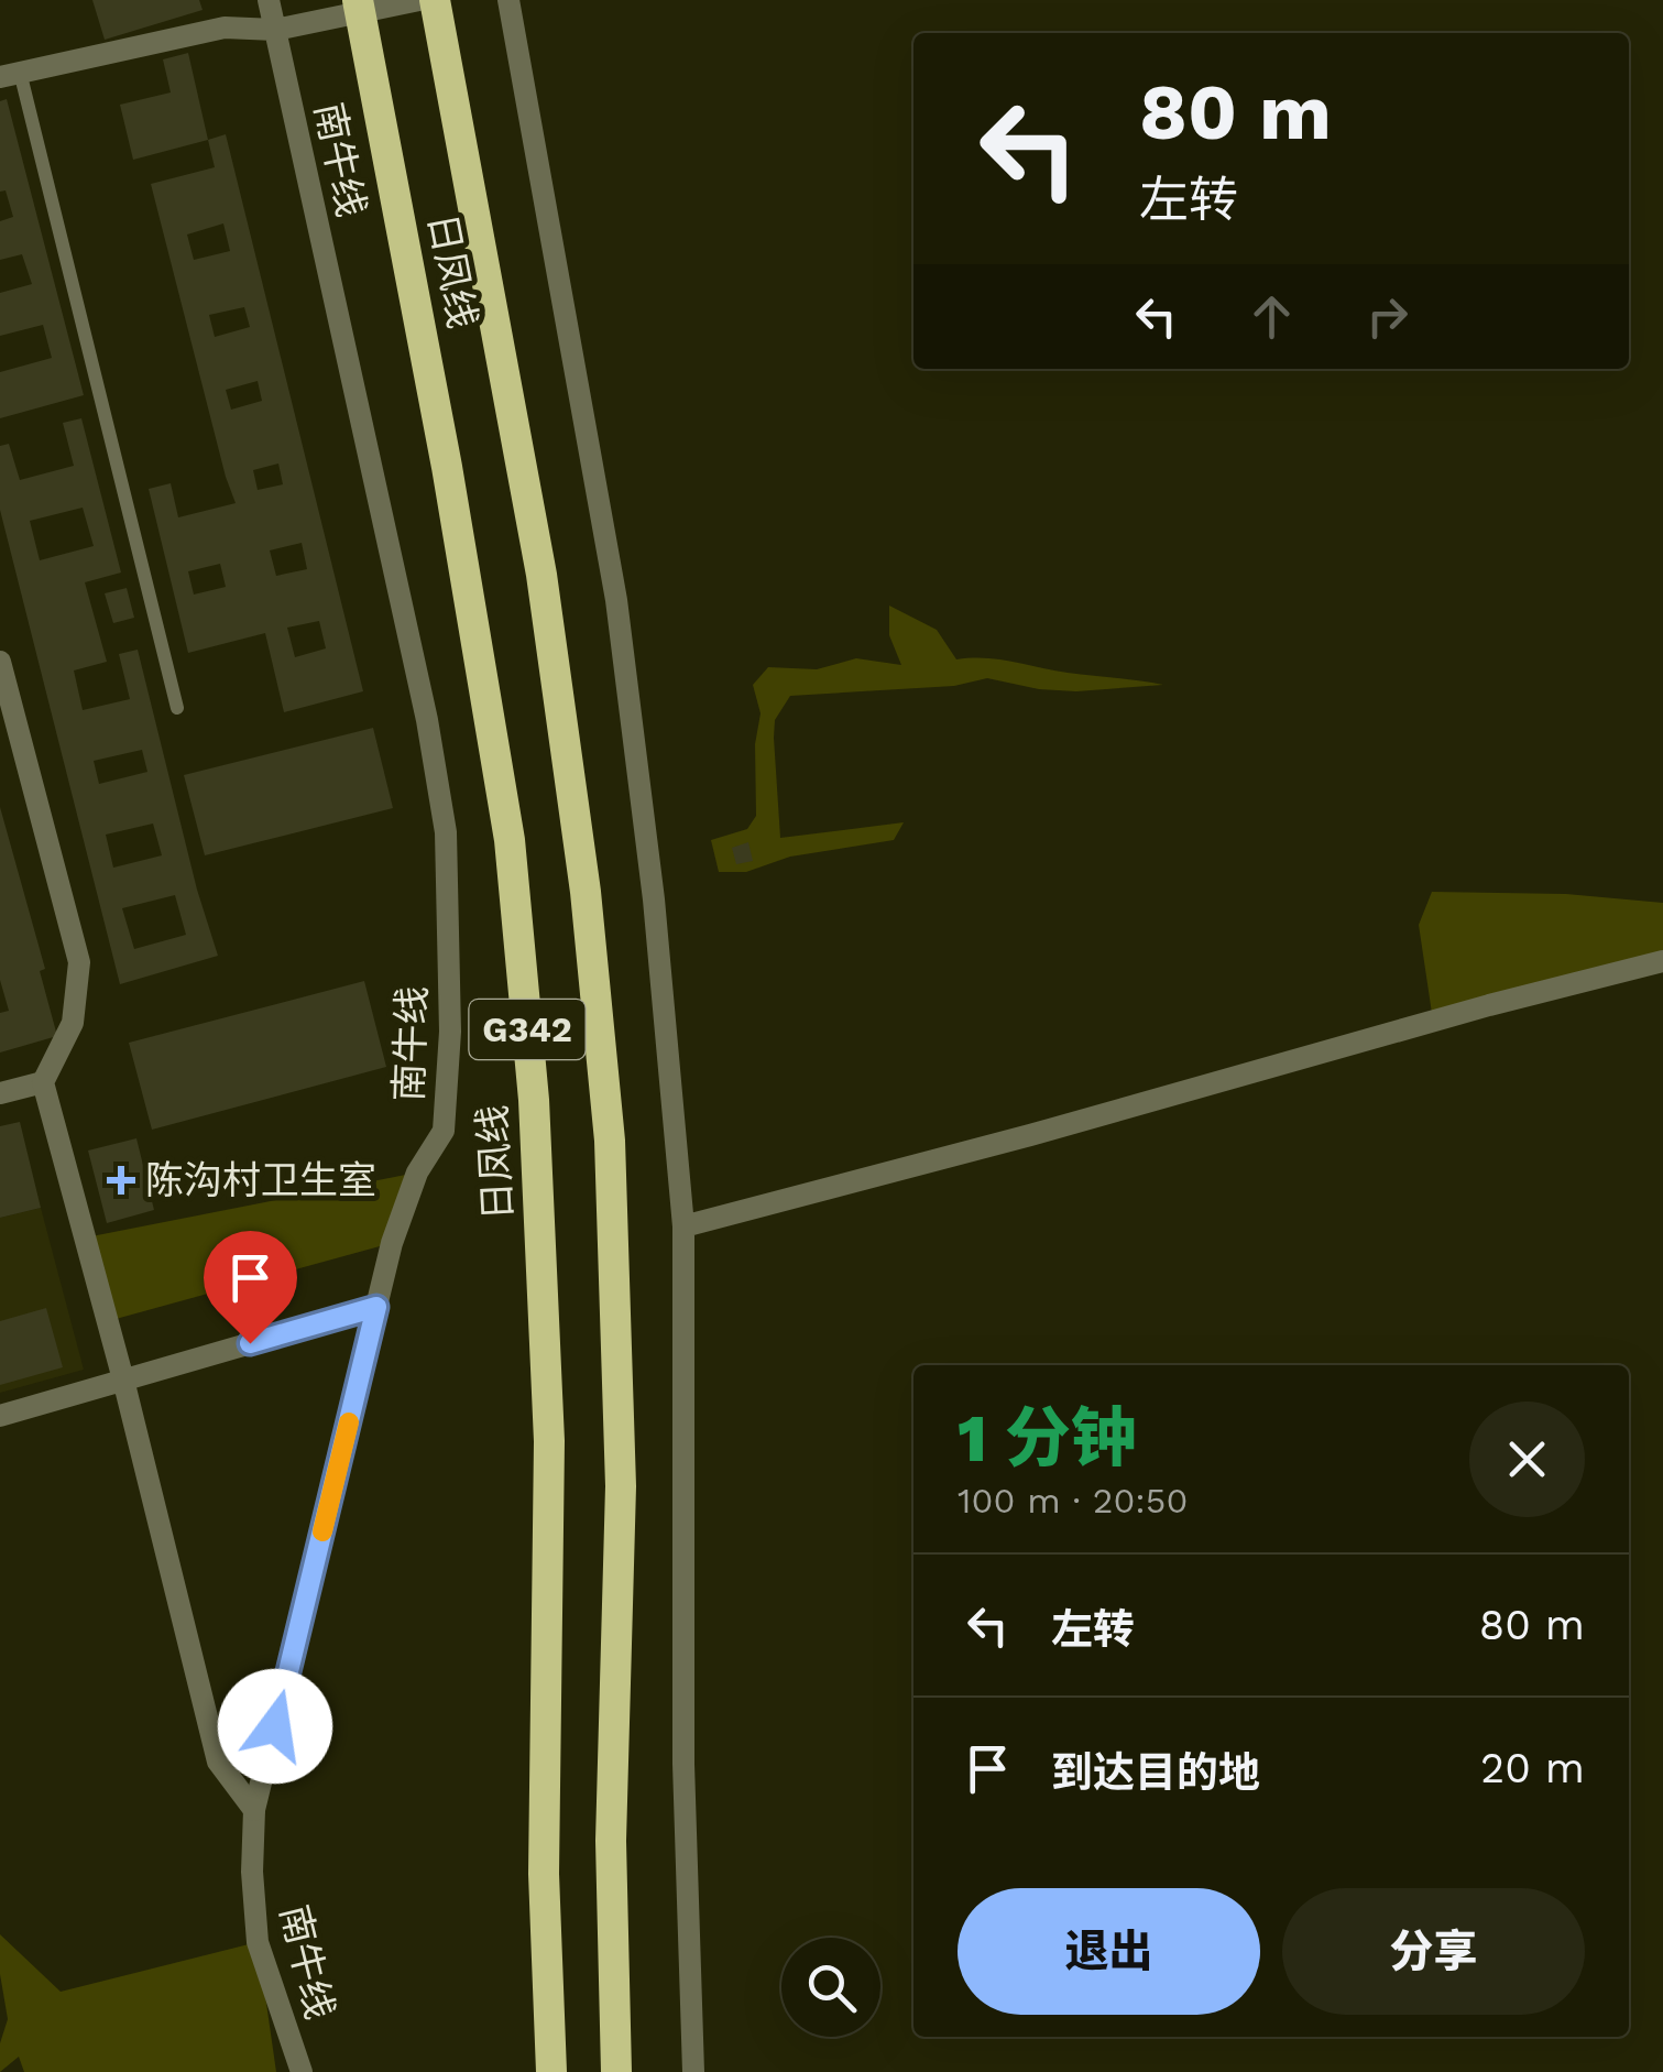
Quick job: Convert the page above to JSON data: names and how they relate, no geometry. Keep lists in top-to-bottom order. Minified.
{"streets":{"highway":["日凤线","G342"],"street":["南牛线"]},"places":{"health":["陈沟村卫生室"]},"page":{"turn":["80 m","左转"],"heading":["1 分钟","100 m · 20:50"],"list":[{"name":"左转","value":"80 m"},{"name":"到达目的地","value":"20 m"}],"buttons":["退出","分享"]}}
